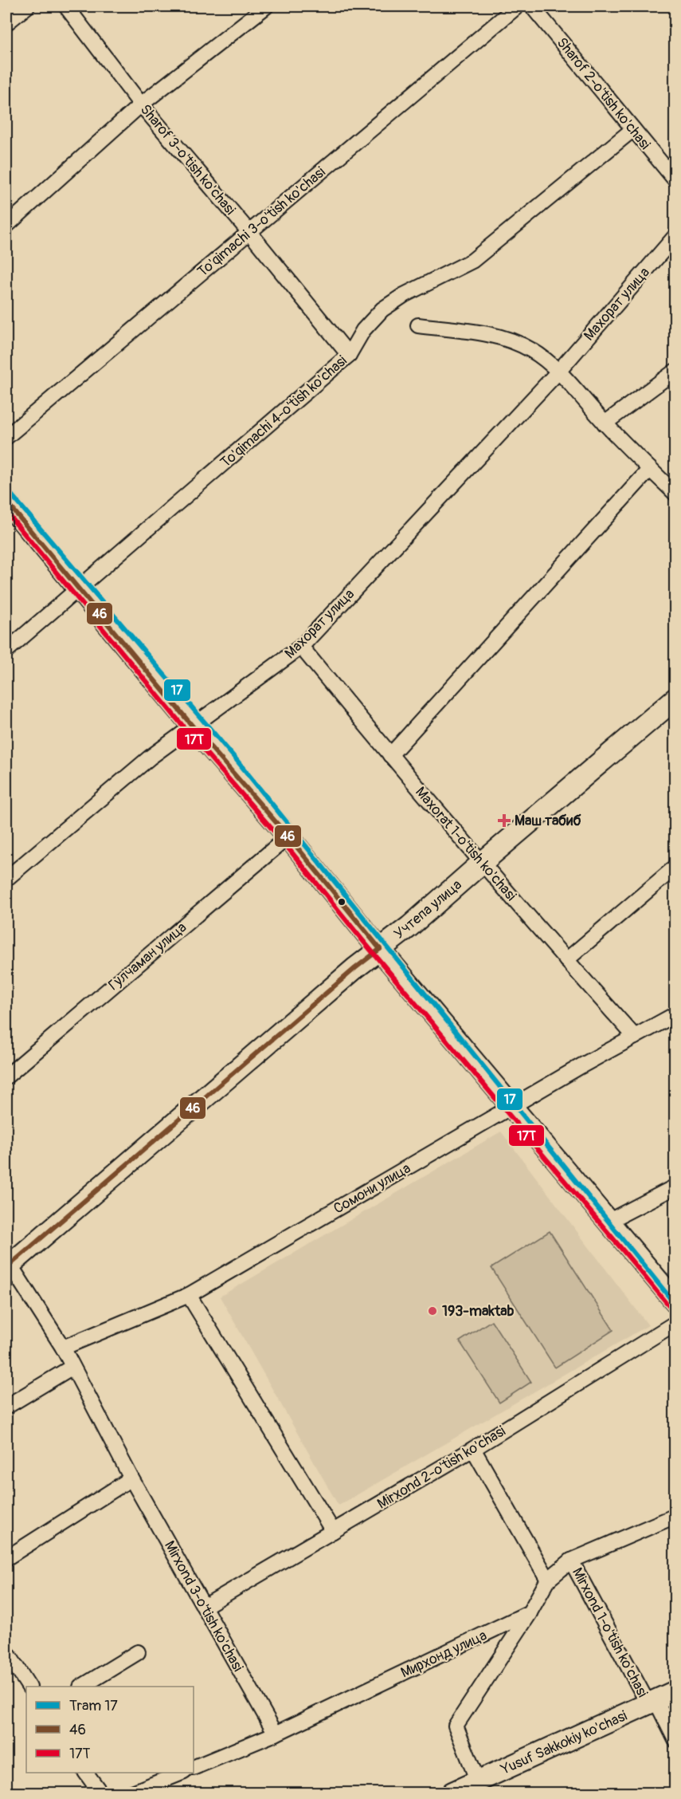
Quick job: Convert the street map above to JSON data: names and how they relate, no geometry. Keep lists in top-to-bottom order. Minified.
{"streets":{"main road":["Учтепа улица","Yusuf Sakkokiy ko'chasi"],"street":["Sharof 2-o'tish ko'chasi","Sharof 3-o'tish ko'chasi","To'qimachi 3-o'tish ko'chasi","Махорат улица","To'qimachi 4-o'tish ko'chasi","Maxorat 1-o'tish ko'chasi","Гулчаман улица","Сомони улица","Mirxond 2-o'tish ko'chasi","Mirxond 3-o'tish ko'chasi","Mirxond 1-o'tish ko'chasi","Мирхонд улица"]},"crossings":[["Sharof 2-o'tish ko'chasi","To'qimachi 4-o'tish ko'chasi"],["Sharof 3-o'tish ko'chasi","To'qimachi 3-o'tish ko'chasi"],["Sharof 3-o'tish ko'chasi","To'qimachi 4-o'tish ko'chasi"],["Махорат улица","Maxorat 1-o'tish ko'chasi"],["Maxorat 1-o'tish ko'chasi","Учтепа улица"],["Maxorat 1-o'tish ko'chasi","Сомони улица"],["Учтепа улица","Mirxond 3-o'tish ko'chasi"],["Сомони улица","Mirxond 3-o'tish ko'chasi"],["Mirxond 2-o'tish ko'chasi","Mirxond 3-o'tish ko'chasi"],["Mirxond 3-o'tish ko'chasi","Мирхонд улица"],["Mirxond 1-o'tish ko'chasi","Yusuf Sakkokiy ko'chasi"]],"places":{"health":["Маш табиб"],"other":["193-maktab"]},"lines":["tram line 17","transit line 46","transit line 17T"],"legend":["Tram 17","46","17T"]}
